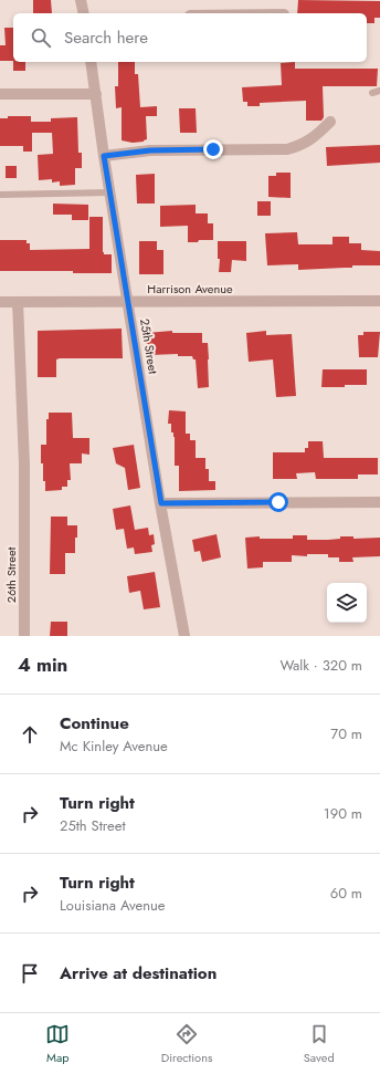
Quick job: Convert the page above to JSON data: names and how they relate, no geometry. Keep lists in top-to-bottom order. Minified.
{"streets":{"street":["Harrison Avenue","25th Street","26th Street"]},"crossings":[["Harrison Avenue","25th Street"],["Harrison Avenue","26th Street"]],"page":{"search":"Search here","heading":["4 min","Walk · 320 m"],"list":[["Continue","Mc Kinley Avenue","70 m"],["Turn right","25th Street","190 m"],["Turn right","Louisiana Avenue","60 m"],"Arrive at destination"],"nav":["Map","Directions","Saved"]}}
